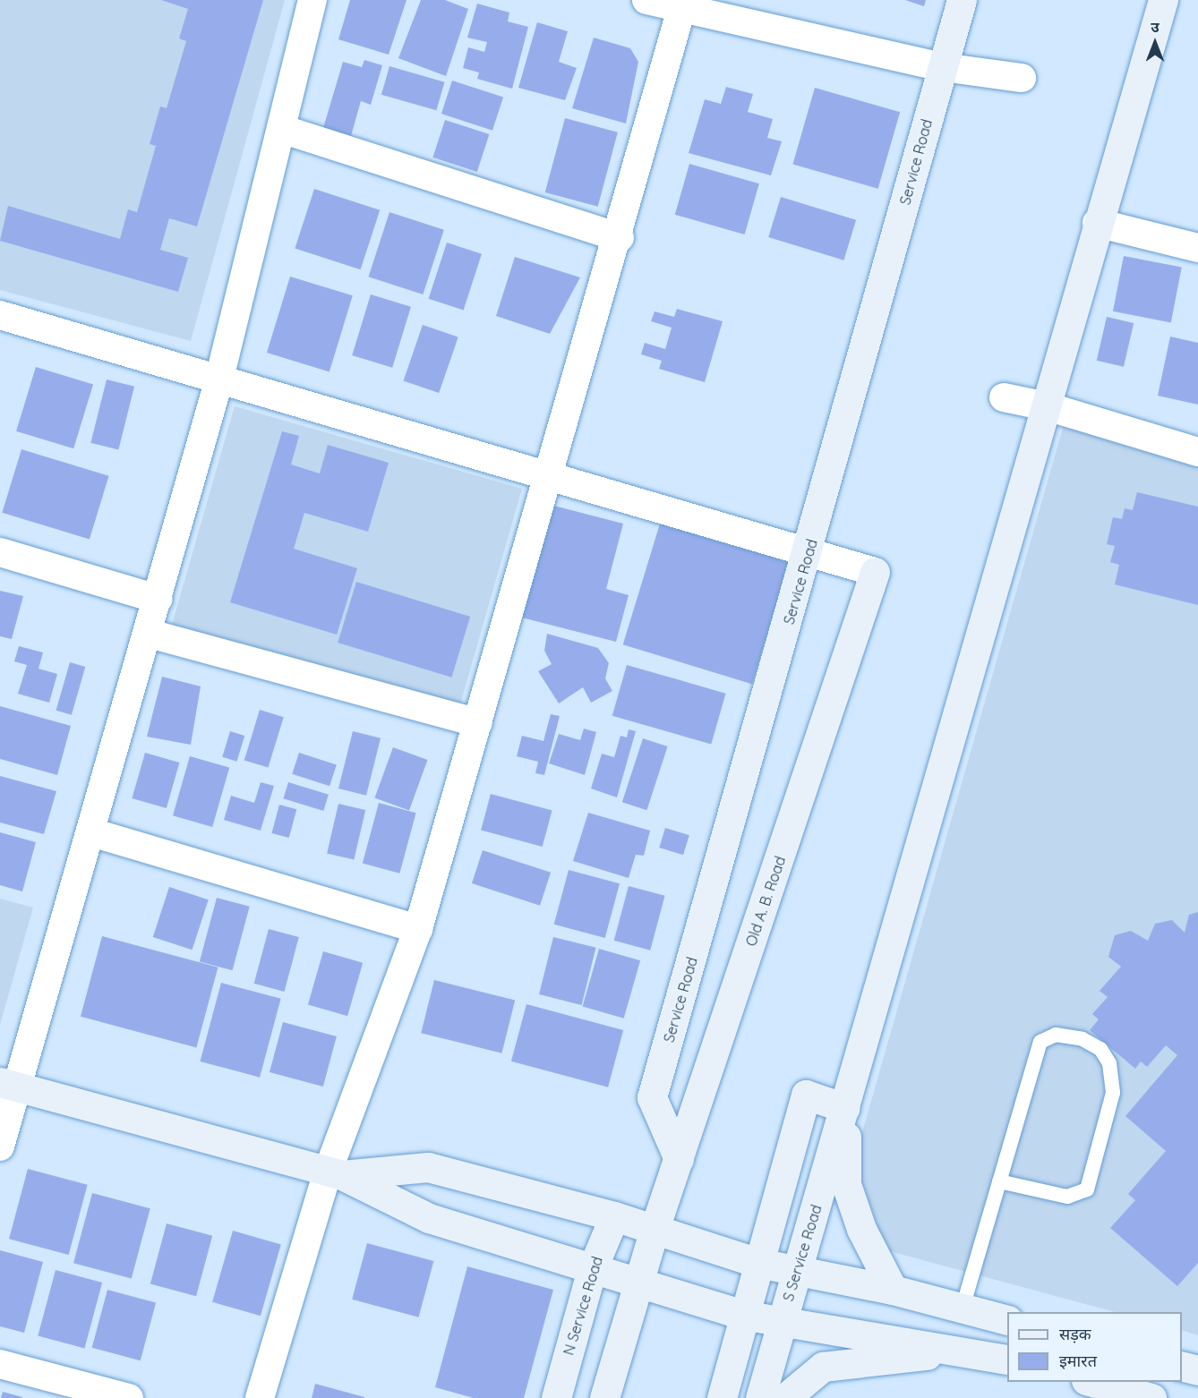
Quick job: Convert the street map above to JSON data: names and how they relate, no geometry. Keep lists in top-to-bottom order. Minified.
{"streets":{"street":["Service Road","Old A. B. Road","S Service Road","N Service Road"]},"crossings":[["Service Road","Old A. B. Road"]],"legend":["सड़क","इमारत"],"north":"top"}
